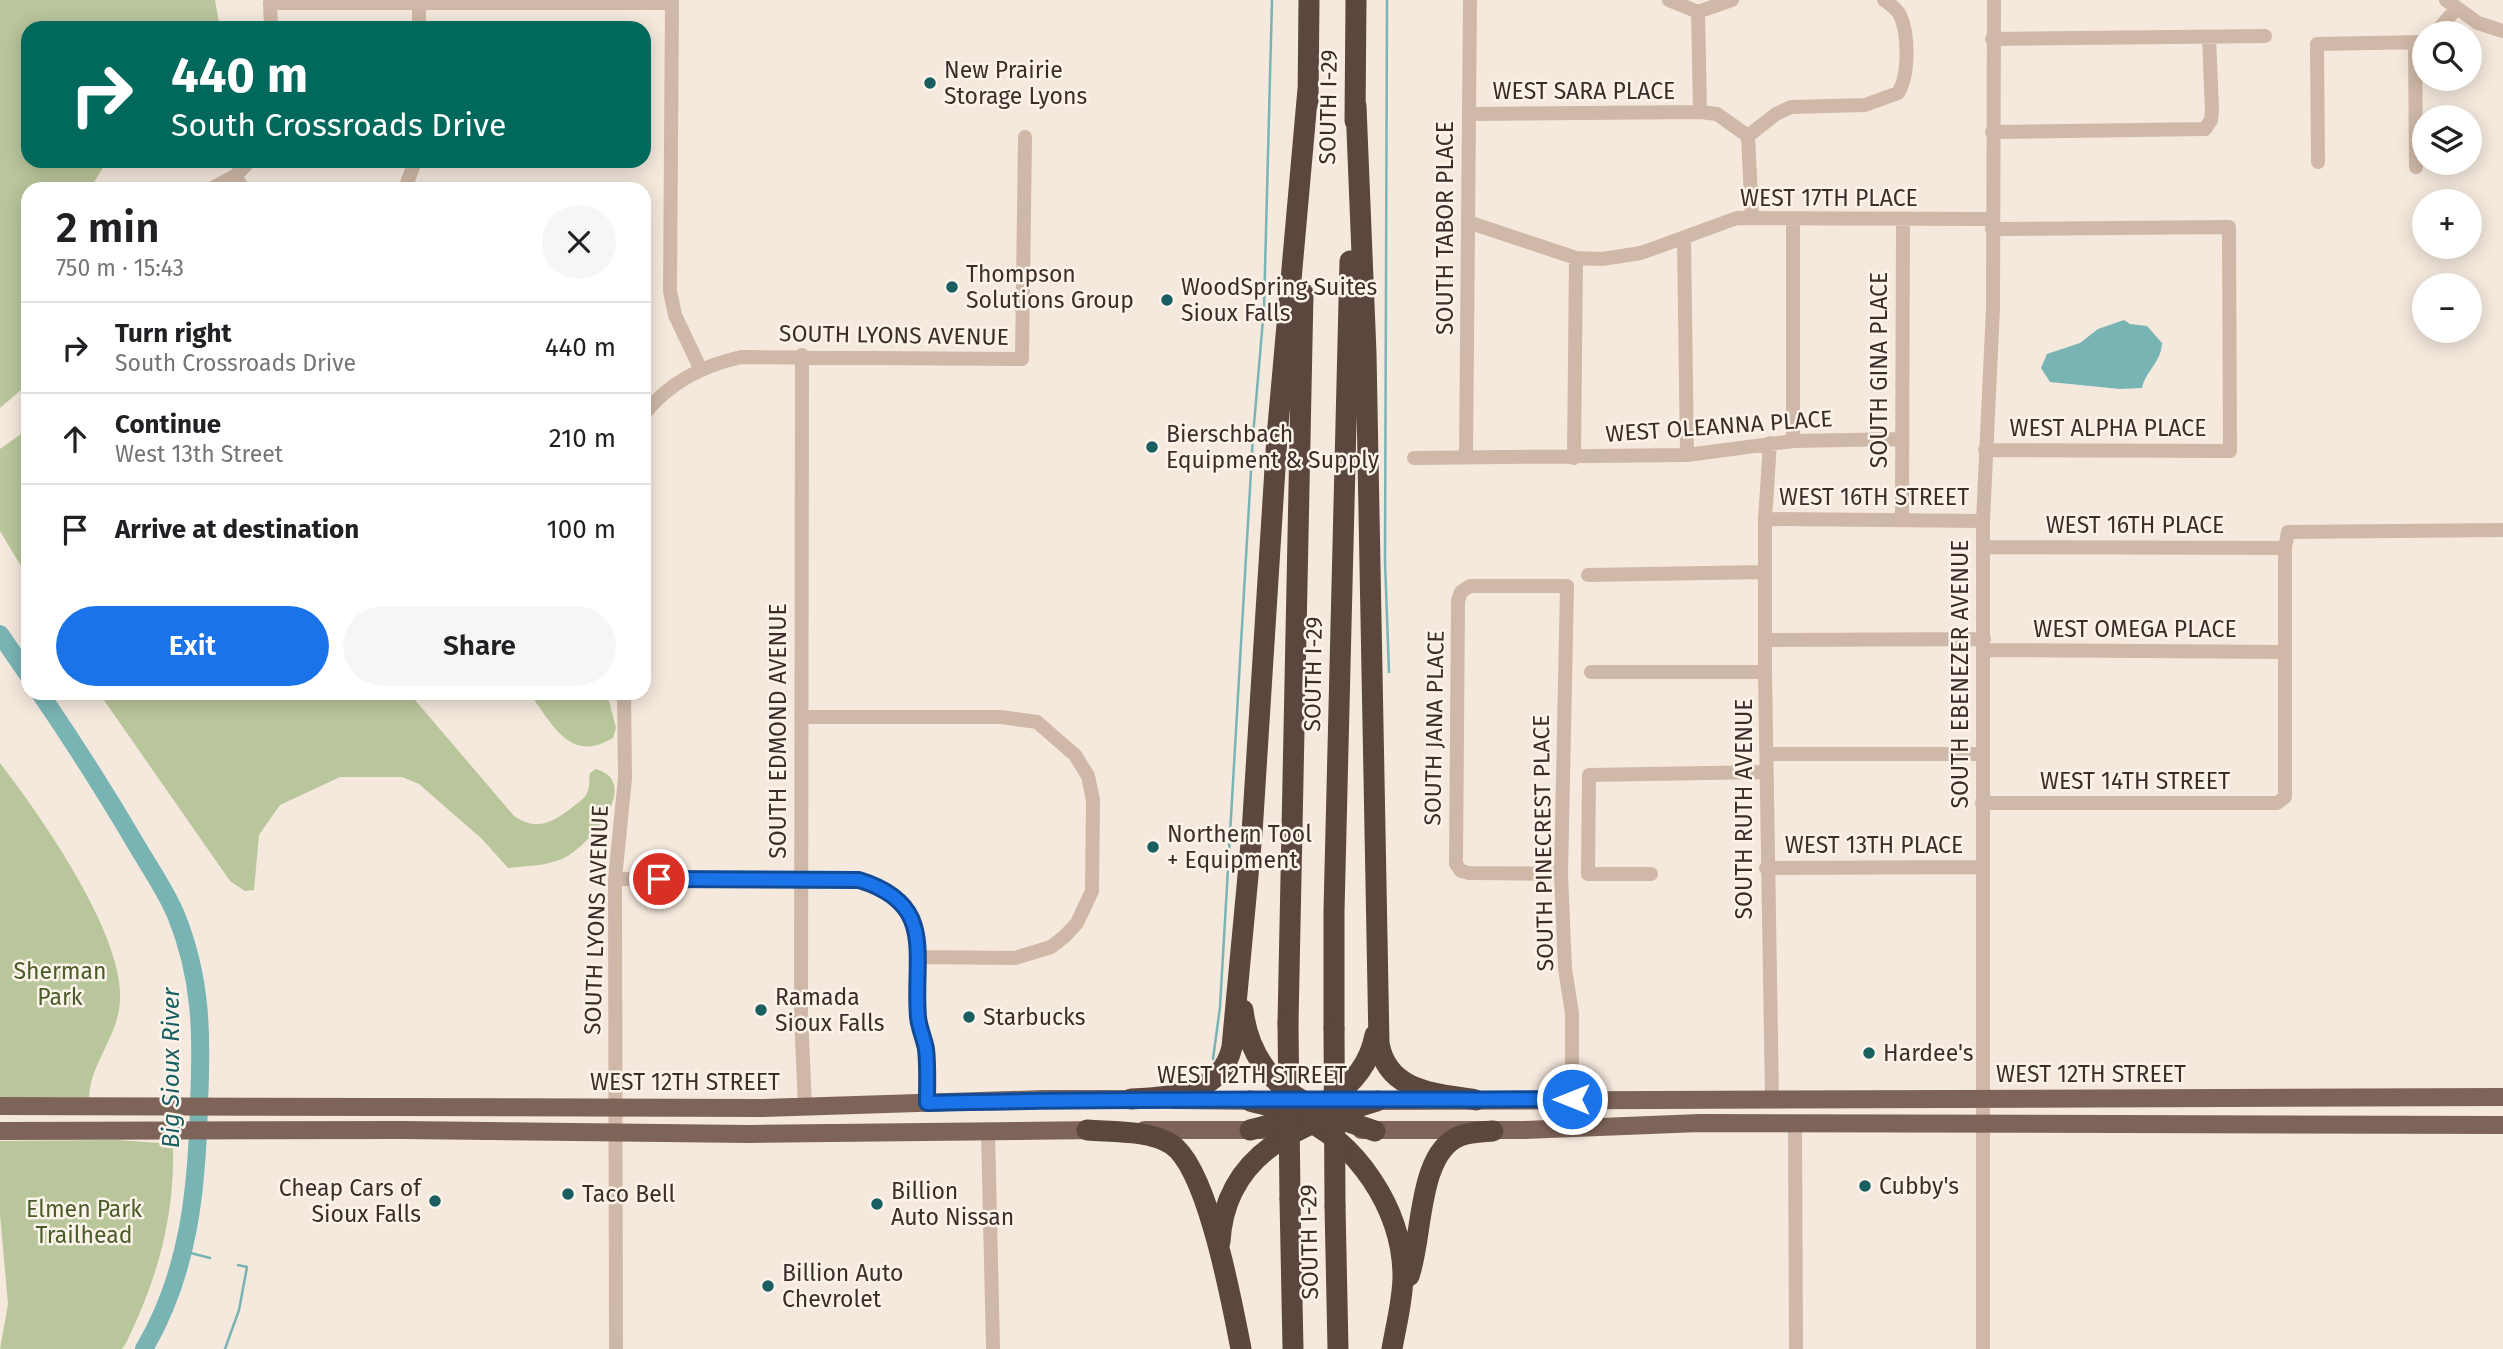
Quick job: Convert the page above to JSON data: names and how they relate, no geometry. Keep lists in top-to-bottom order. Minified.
{"streets":{"highway":["SOUTH I-29"],"main road":["WEST 12TH STREET"],"street":["WEST SARA PLACE","WEST 17TH PLACE","SOUTH TABOR PLACE","SOUTH LYONS AVENUE","SOUTH GINA PLACE","WEST OLEANNA PLACE","WEST ALPHA PLACE","WEST 16TH STREET","WEST 16TH PLACE","WEST OMEGA PLACE","SOUTH EBENEZER AVENUE","SOUTH JANA PLACE","SOUTH EDMOND AVENUE","WEST 14TH STREET","SOUTH RUTH AVENUE","SOUTH PINECREST PLACE","WEST 13TH PLACE"]},"crossings":[["WEST SARA PLACE","SOUTH TABOR PLACE"],["WEST 17TH PLACE","SOUTH TABOR PLACE"],["WEST 17TH PLACE","SOUTH GINA PLACE"],["WEST 17TH PLACE","WEST ALPHA PLACE"],["WEST 17TH PLACE","SOUTH EBENEZER AVENUE"],["SOUTH TABOR PLACE","WEST OLEANNA PLACE"],["SOUTH LYONS AVENUE","SOUTH EDMOND AVENUE"],["SOUTH LYONS AVENUE","WEST 12TH STREET"],["SOUTH GINA PLACE","WEST OLEANNA PLACE"],["SOUTH GINA PLACE","WEST 16TH STREET"],["WEST OLEANNA PLACE","SOUTH RUTH AVENUE"],["WEST ALPHA PLACE","SOUTH EBENEZER AVENUE"],["WEST 16TH STREET","SOUTH EBENEZER AVENUE"],["WEST 16TH STREET","SOUTH RUTH AVENUE"],["WEST 16TH PLACE","SOUTH EBENEZER AVENUE"],["WEST OMEGA PLACE","SOUTH EBENEZER AVENUE"],["WEST OMEGA PLACE","WEST 14TH STREET"],["WEST OMEGA PLACE","SOUTH RUTH AVENUE"],["SOUTH EBENEZER AVENUE","WEST 14TH STREET"],["SOUTH EBENEZER AVENUE","WEST 13TH PLACE"],["SOUTH EBENEZER AVENUE","WEST 12TH STREET"],["SOUTH JANA PLACE","SOUTH PINECREST PLACE"],["SOUTH EDMOND AVENUE","WEST 12TH STREET"],["SOUTH RUTH AVENUE","WEST 13TH PLACE"],["SOUTH RUTH AVENUE","WEST 12TH STREET"],["SOUTH PINECREST PLACE","WEST 12TH STREET"]],"water":["Big Sioux River"],"parks":["Sherman Park","Elmen Park Trailhead"],"places":["New Prairie Storage Lyons","Thompson Solutions Group","WoodSpring Suites Sioux Falls","Bierschbach Equipment & Supply","Northern Tool + Equipment","Ramada Sioux Falls","Starbucks","Hardee's","Cubby's","Taco Bell","Cheap Cars of Sioux Falls","Billion Auto Nissan","Billion Auto Chevrolet"],"page":{"map_buttons":["+","−"],"turn":["440 m","South Crossroads Drive"],"heading":["2 min","750 m · 15:43"],"list":[{"name":"Turn right","note":"South Crossroads Drive","value":"440 m"},{"name":"Continue","note":"West 13th Street","value":"210 m"},{"name":"Arrive at destination","value":"100 m"}],"buttons":["Exit","Share"]}}
